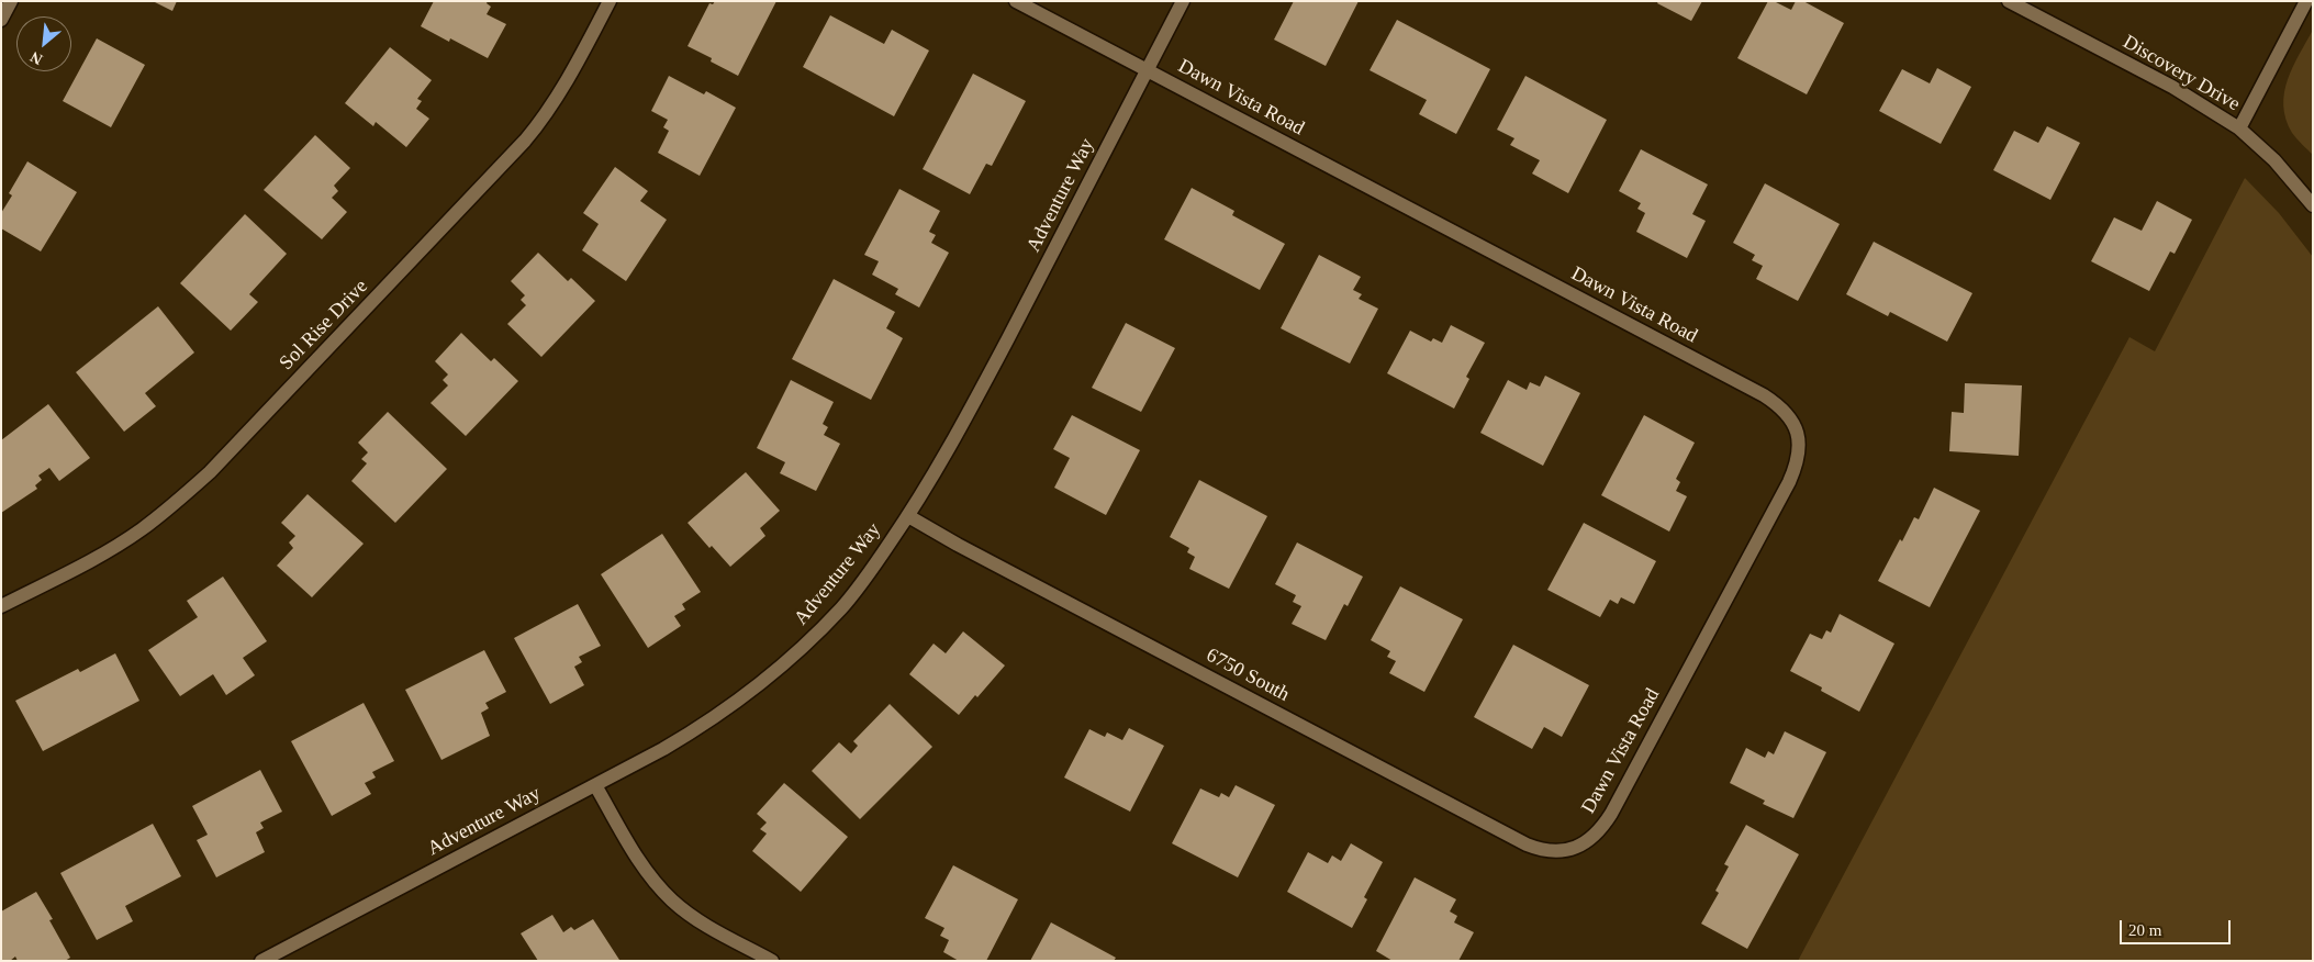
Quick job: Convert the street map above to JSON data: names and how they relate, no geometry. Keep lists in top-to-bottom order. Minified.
{"streets":{"street":["Discovery Drive","Dawn Vista Road","Adventure Way","Sol Rise Drive","6750 South"]},"crossings":[["Dawn Vista Road","Adventure Way"],["Dawn Vista Road","6750 South"],["Adventure Way","6750 South"]],"scale_bar":"20 m","north":"bottom left"}
